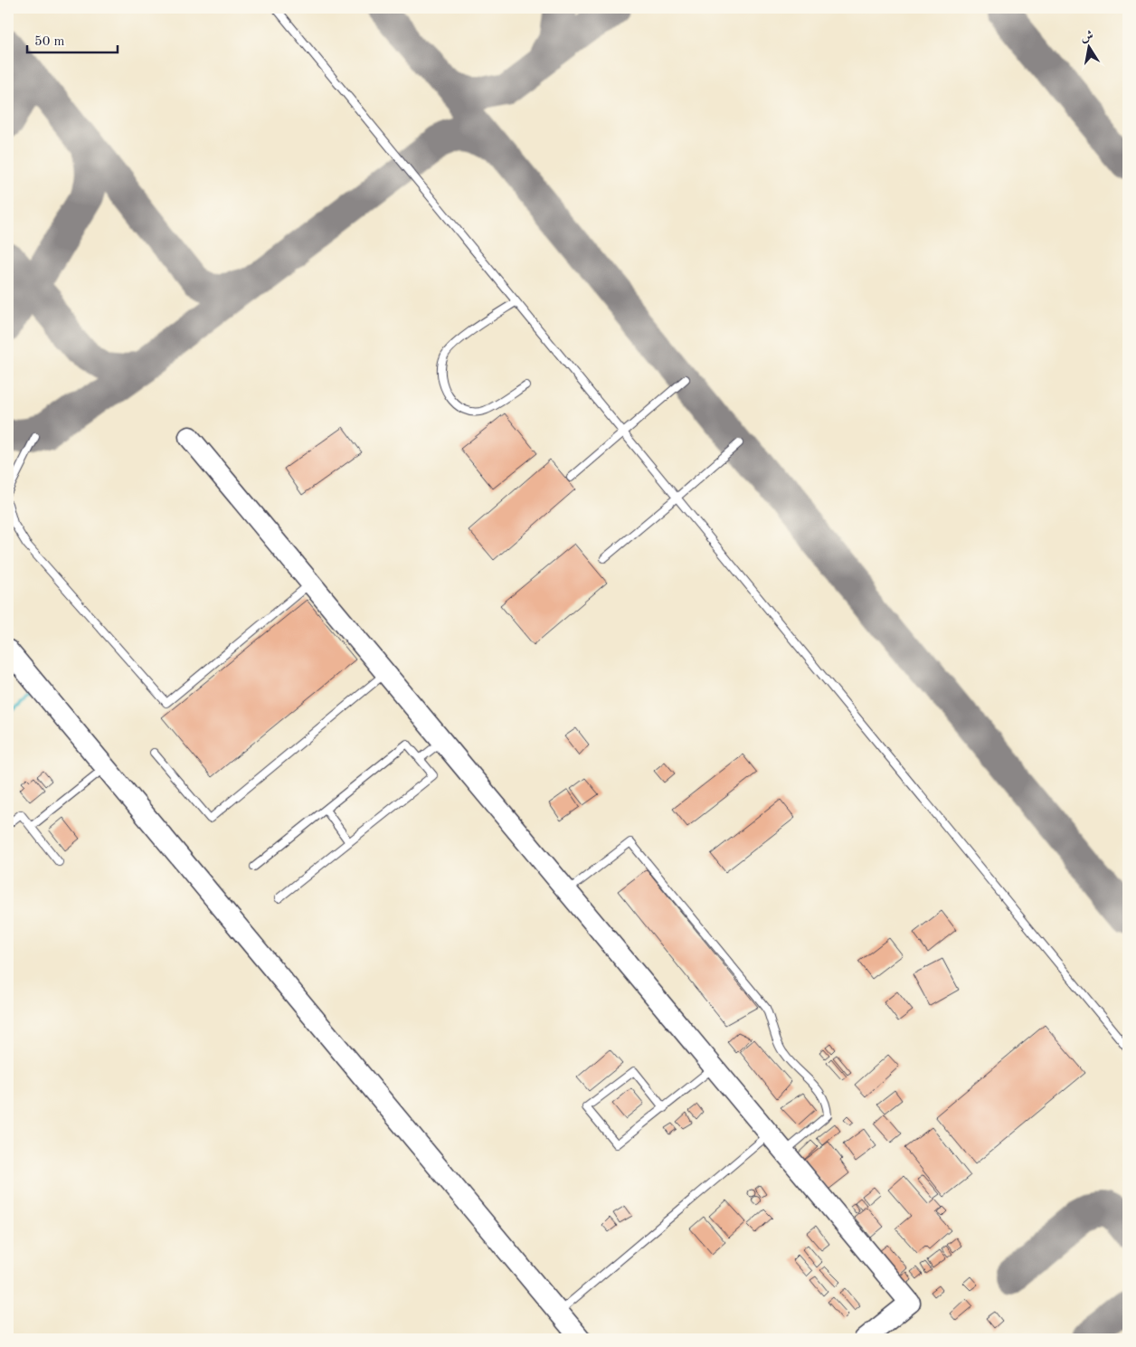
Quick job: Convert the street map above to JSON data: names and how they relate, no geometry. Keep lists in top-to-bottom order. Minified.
{"scale_bar":"50 m","north":"top"}
